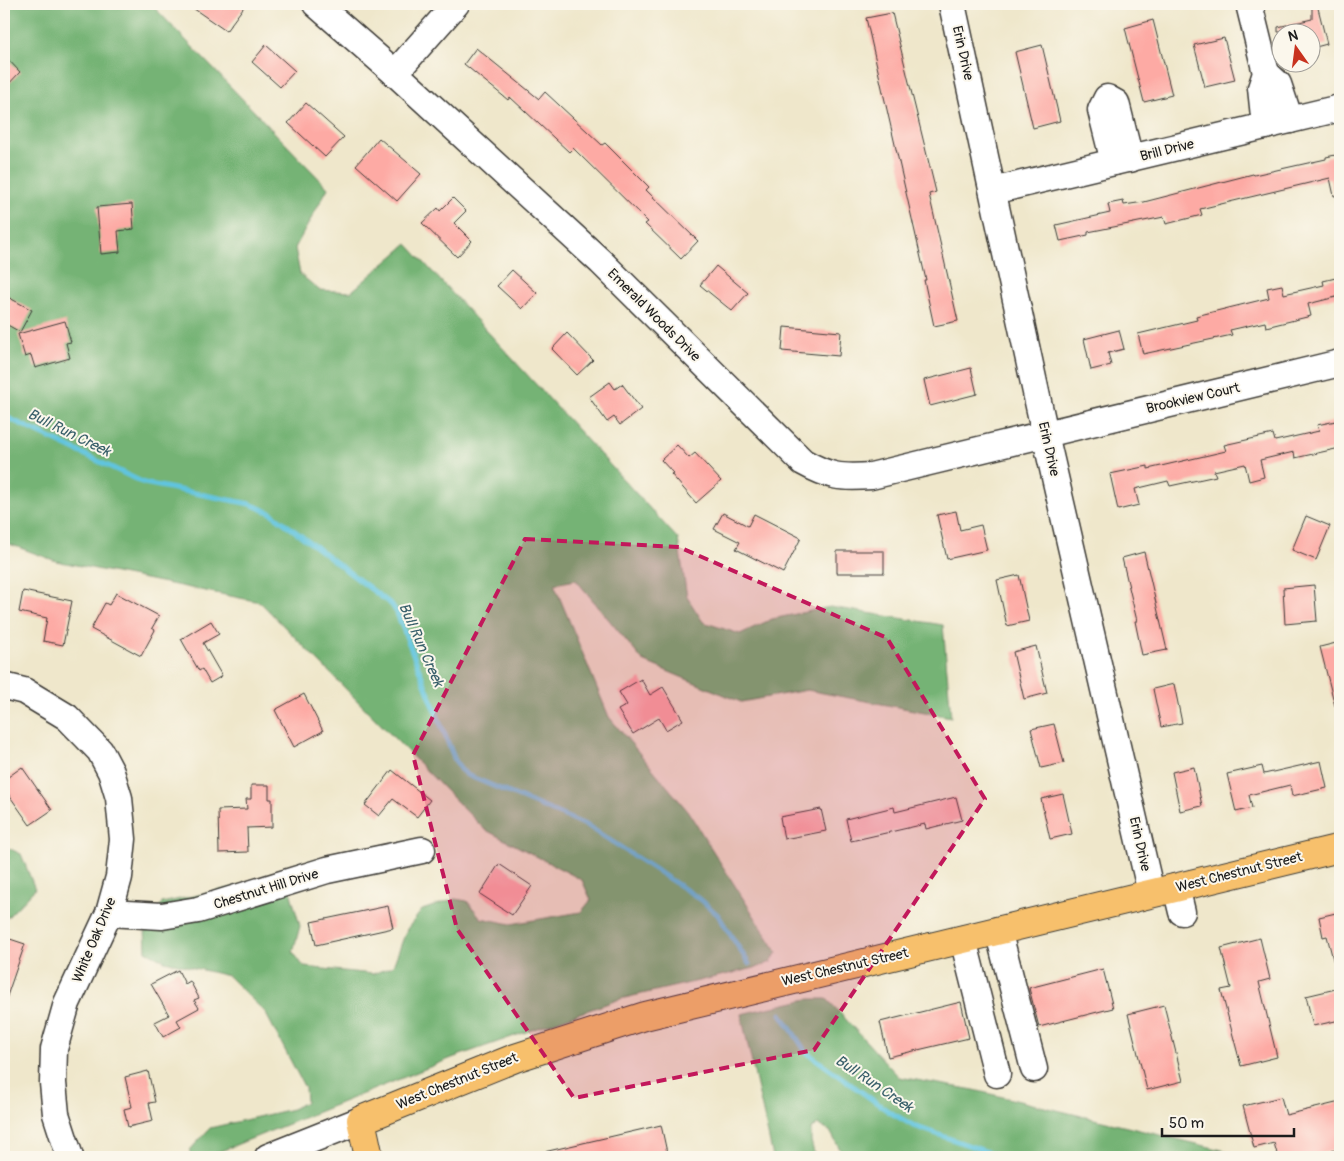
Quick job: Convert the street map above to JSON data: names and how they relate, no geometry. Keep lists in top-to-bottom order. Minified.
{"streets":{"main road":["West Chestnut Street"],"street":["Erin Drive","Brill Drive","Emerald Woods Drive","Brookview Court","Chestnut Hill Drive","White Oak Drive"]},"crossings":[["Erin Drive","Brill Drive"],["Erin Drive","Emerald Woods Drive"],["Erin Drive","Brookview Court"],["Erin Drive","West Chestnut Street"],["Emerald Woods Drive","Brookview Court"],["Chestnut Hill Drive","White Oak Drive"]],"water":["Bull Run Creek"],"scale_bar":"50 m","north":"top"}
